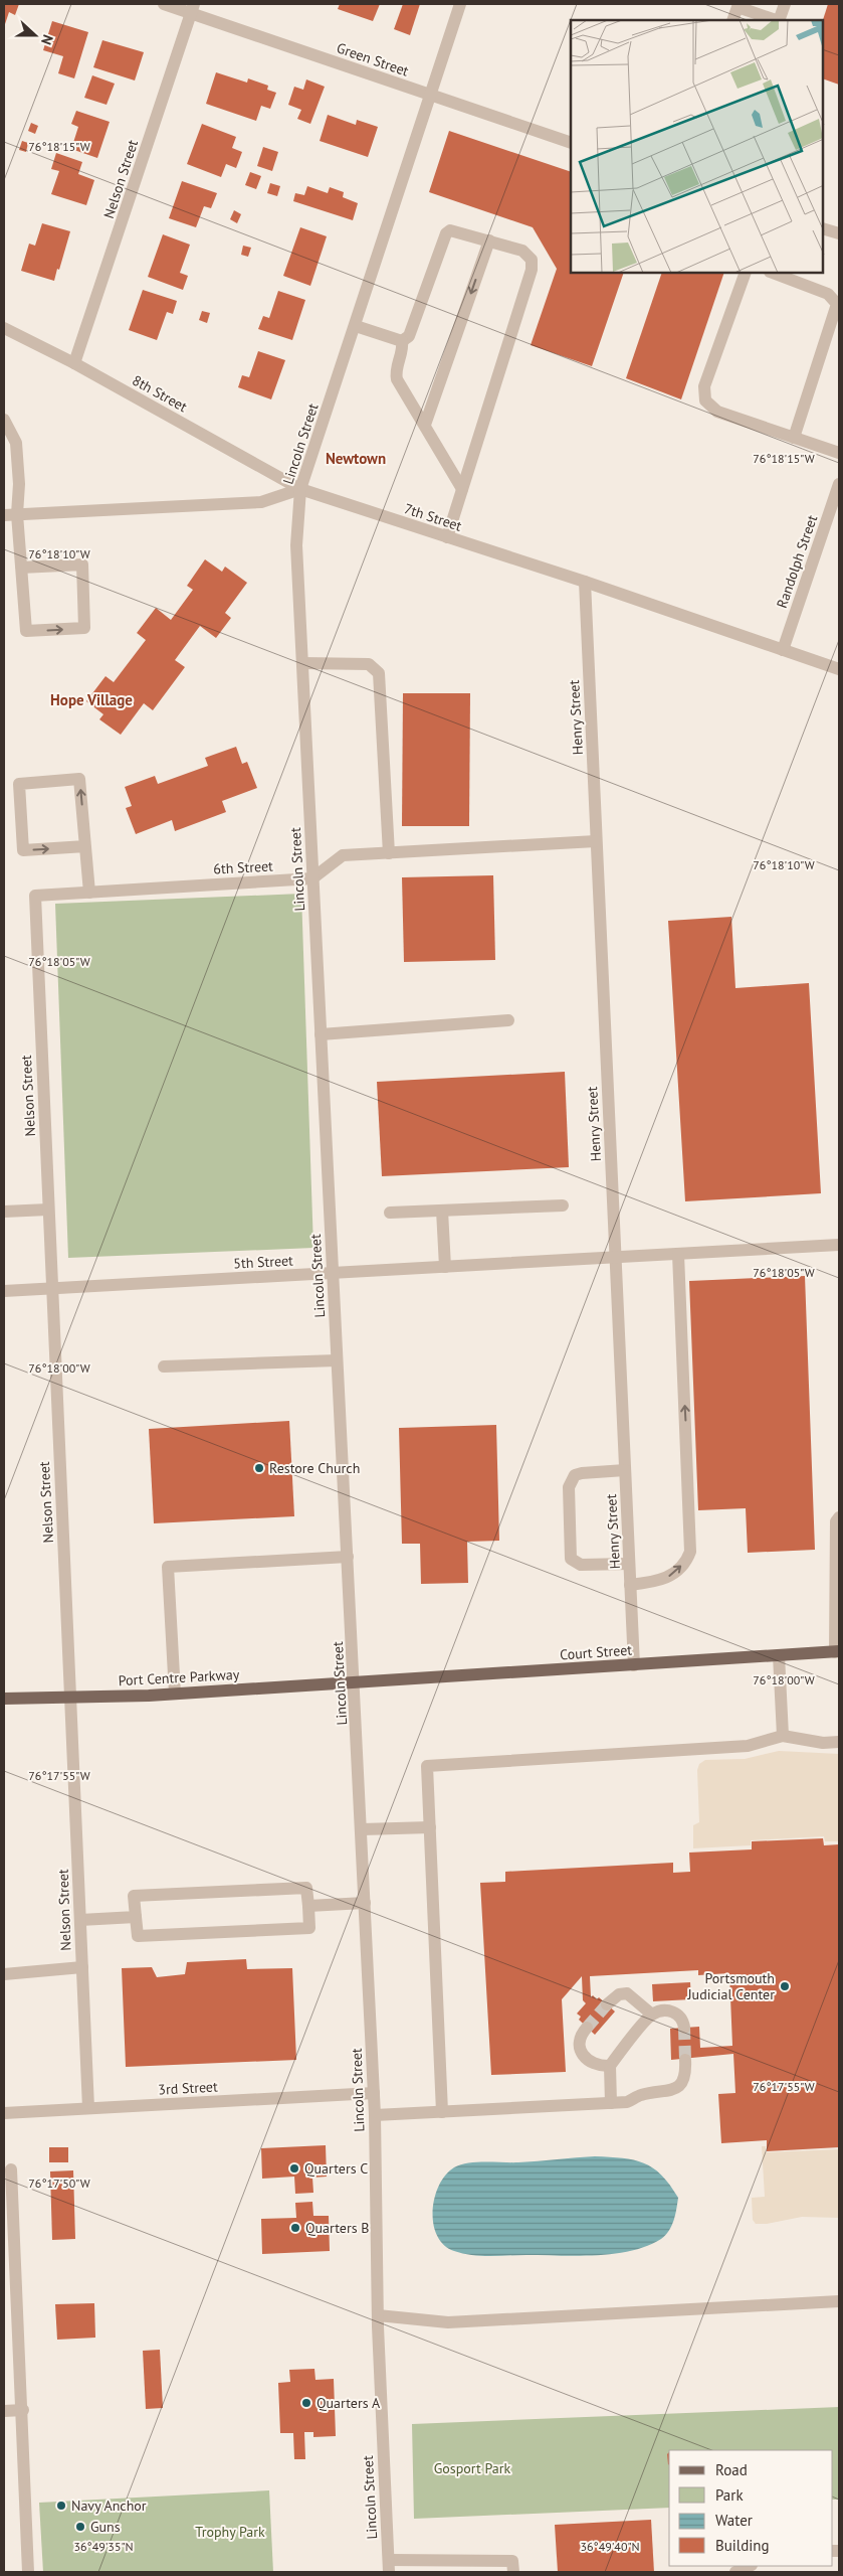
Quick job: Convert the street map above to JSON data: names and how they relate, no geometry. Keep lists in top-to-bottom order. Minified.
{"streets":{"main road":["Court Street","Port Centre Parkway"],"street":["Green Street","Nelson Street","8th Street","Lincoln Street","7th Street","Randolph Street","Henry Street","6th Street","5th Street","3rd Street"]},"crossings":[["Green Street","Nelson Street"],["Green Street","Lincoln Street"],["Nelson Street","8th Street"],["Nelson Street","6th Street"],["Nelson Street","5th Street"],["Nelson Street","Port Centre Parkway"],["Nelson Street","3rd Street"],["8th Street","Lincoln Street"],["8th Street","7th Street"],["Lincoln Street","7th Street"],["Lincoln Street","6th Street"],["Lincoln Street","5th Street"],["Lincoln Street","Court Street"],["Lincoln Street","Port Centre Parkway"],["Lincoln Street","3rd Street"],["7th Street","Randolph Street"],["7th Street","Henry Street"],["Henry Street","5th Street"],["Henry Street","Court Street"],["Court Street","Port Centre Parkway"]],"districts":["Newtown","Hope Village"],"parks":["Gosport Park","Trophy Park"],"places":["Restore Church","Portsmouth Judicial Center","Quarters C","Quarters B","Quarters A","Navy Anchor","Guns"],"legend":["Road","Park","Water","Building"],"north":"right","coordinates":["76°18'15\"W","76°18'10\"W","76°18'05\"W","76°18'00\"W","76°17'55\"W","76°17'50\"W","36°49'35\"N","36°49'40\"N"]}
